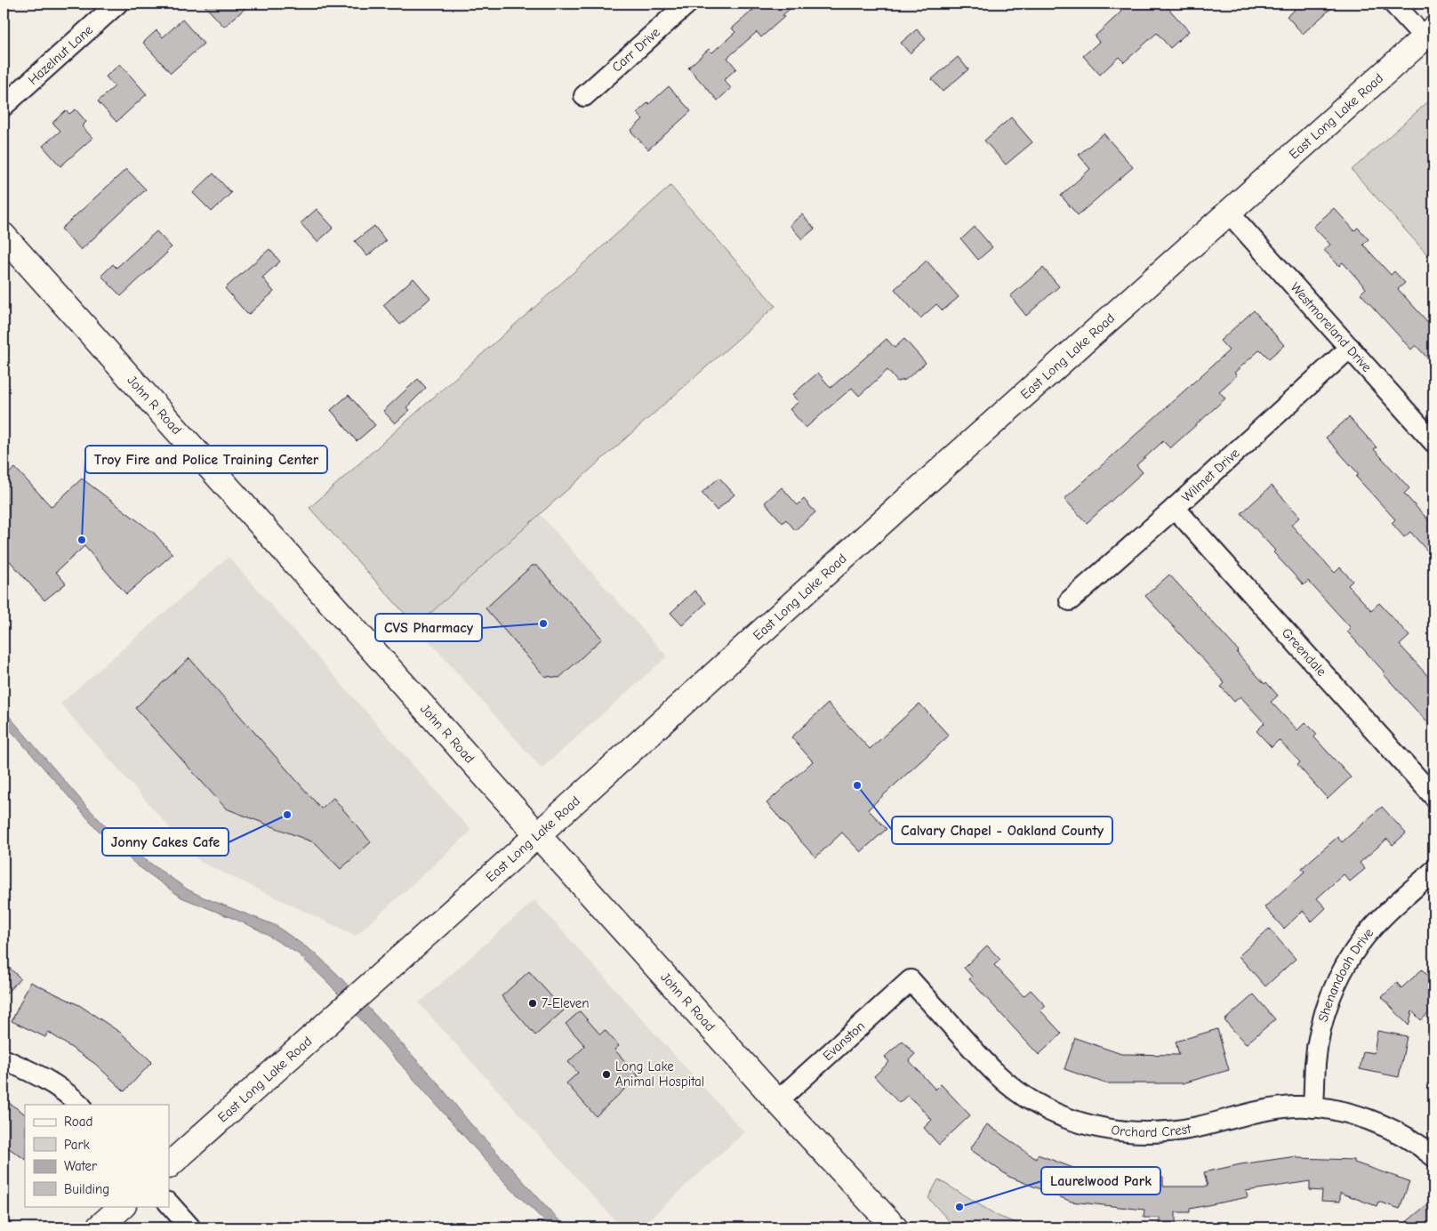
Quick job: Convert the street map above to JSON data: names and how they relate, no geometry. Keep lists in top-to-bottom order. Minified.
{"streets":{"main road":["East Long Lake Road","John R Road"],"street":["Carr Drive","Hazelnut Lane","Westmoreland Drive","Wilmet Drive","Greendale","Shenandoah Drive","Evanston","Orchard Crest"]},"crossings":[["East Long Lake Road","Westmoreland Drive"],["East Long Lake Road","John R Road"],["Westmoreland Drive","Wilmet Drive"],["John R Road","Evanston"],["Wilmet Drive","Greendale"],["Shenandoah Drive","Orchard Crest"],["Evanston","Orchard Crest"]],"places":["Troy Fire and Police Training Center","CVS Pharmacy","Calvary Chapel - Oakland County","Jonny Cakes Cafe","7-Eleven","Long Lake Animal Hospital","Laurelwood Park"],"legend":["Road","Park","Water","Building"]}
